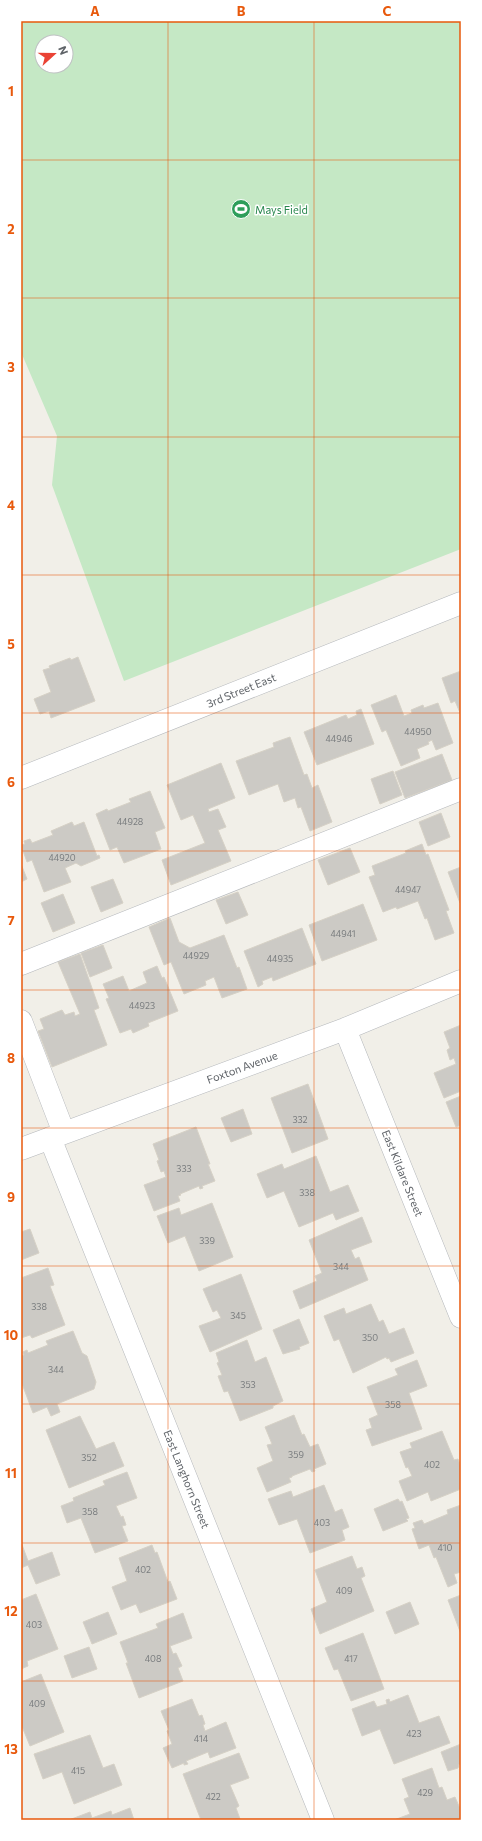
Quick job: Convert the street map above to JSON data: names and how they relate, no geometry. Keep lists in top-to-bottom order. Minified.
{"streets":{"street":["3rd Street East","Foxton Avenue","East Kildare Street","East Langhorn Street"]},"crossings":[["Foxton Avenue","East Kildare Street"],["Foxton Avenue","East Langhorn Street"]],"places":{"sports":["Mays Field"]},"house_numbers":["44950","44946","44928","44920","44947","44941","44929","44935","44923","332","333","338","339","344","338","345","350","344","353","358","359","352","402","358","403","410","402","409","403","408","417","409","423","414","415","429","422"],"north":"right","grid":{"columns":["A","B","C"],"rows":["1","2","3","4","5","6","7","8","9","10","11","12","13"]}}
